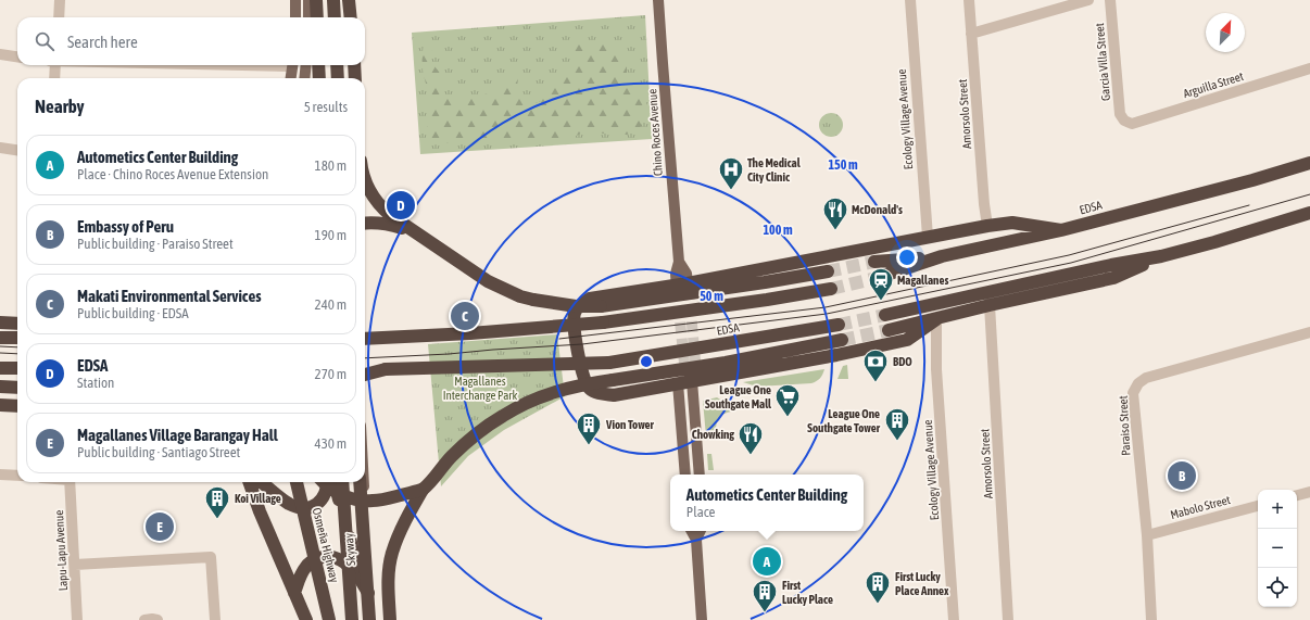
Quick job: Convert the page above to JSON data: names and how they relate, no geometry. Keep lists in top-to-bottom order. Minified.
{"streets":{"highway":["EDSA","Osmeña Highway","Skyway"],"main road":["Chino Roces Avenue"],"street":["Garcia Villa Street","Arguilla Street","Amorsolo Street","Ecology Village Avenue","Paraiso Street","Mabolo Street","Lapu-Lapu Avenue"]},"crossings":[["Garcia Villa Street","Arguilla Street"],["Paraiso Street","Mabolo Street"]],"parks":["Magallanes Interchange Park"],"places":{"hospital":["The Medical City Clinic"],"restaurant":["McDonald's","Chowking"],"station":["Magallanes"],"bank":["BDO"],"supermarket":["League One Southgate Mall"],"building":["League One Southgate Tower","Vion Tower","Koi Village","First Lucky Place Annex","First Lucky Place"]},"north":"top right","page":{"search":"Search here","heading":["Nearby","5 results"],"list":[{"mark":"A","name":"Autometics Center Building","note":"Place · Chino Roces Avenue Extension","value":"180 m"},{"mark":"B","name":"Embassy of Peru","note":"Public building · Paraiso Street","value":"190 m"},{"mark":"C","name":"Makati Environmental Services","note":"Public building · EDSA","value":"240 m"},{"mark":"D","name":"EDSA","note":"Station","value":"270 m"},{"mark":"E","name":"Magallanes Village Barangay Hall","note":"Public building · Santiago Street","value":"430 m"}],"pins":["D","C","B","E","A"],"popup":["Autometics Center Building","Place"],"map_buttons":["+","−"]},"rings":["150 m","100 m","50 m"]}
